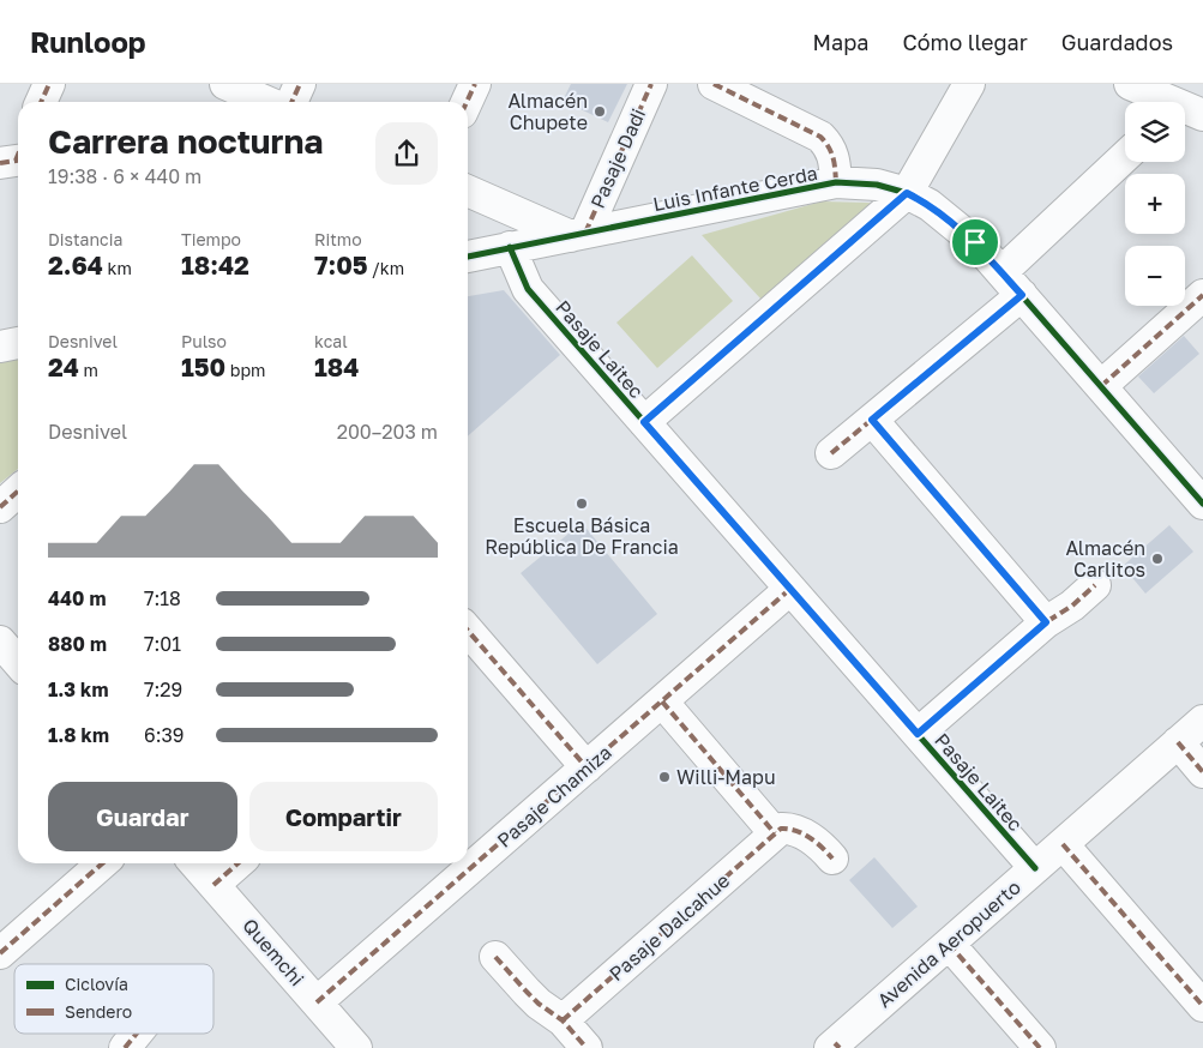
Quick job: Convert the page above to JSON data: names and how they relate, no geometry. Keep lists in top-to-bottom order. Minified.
{"streets":{"street":["Pasaje Dadi","Luis Infante Cerda","Pasaje Laitec","Pasaje Chamiza","Pasaje Dalcahue","Avenida Aeropuerto","Quemchi"]},"crossings":[["Pasaje Dadi","Luis Infante Cerda"],["Luis Infante Cerda","Pasaje Laitec"],["Pasaje Laitec","Pasaje Chamiza"],["Pasaje Laitec","Avenida Aeropuerto"],["Pasaje Chamiza","Quemchi"]],"places":["Almacén Chupete","Escuela Básica República De Francia","Almacén Carlitos","Willi-Mapu"],"legend":["Ciclovía","Sendero"],"page":{"header":"Runloop","nav":["Mapa","Cómo llegar","Guardados"],"map_buttons":["+","−"],"heading":["Carrera nocturna","19:38 · 6 × 440 m"],"stats":[["Distancia","2.64 km"],["Tiempo","18:42"],["Ritmo","7:05 /km"],["Desnivel","24 m"],["Pulso","150 bpm"],["kcal","184"]],"chart":["Desnivel","200–203 m"],"list":[{"name":"440 m","note":"7:18"},{"name":"880 m","note":"7:01"},{"name":"1.3 km","note":"7:29"},{"name":"1.8 km","note":"6:39"}],"buttons":["Guardar","Compartir"]}}
